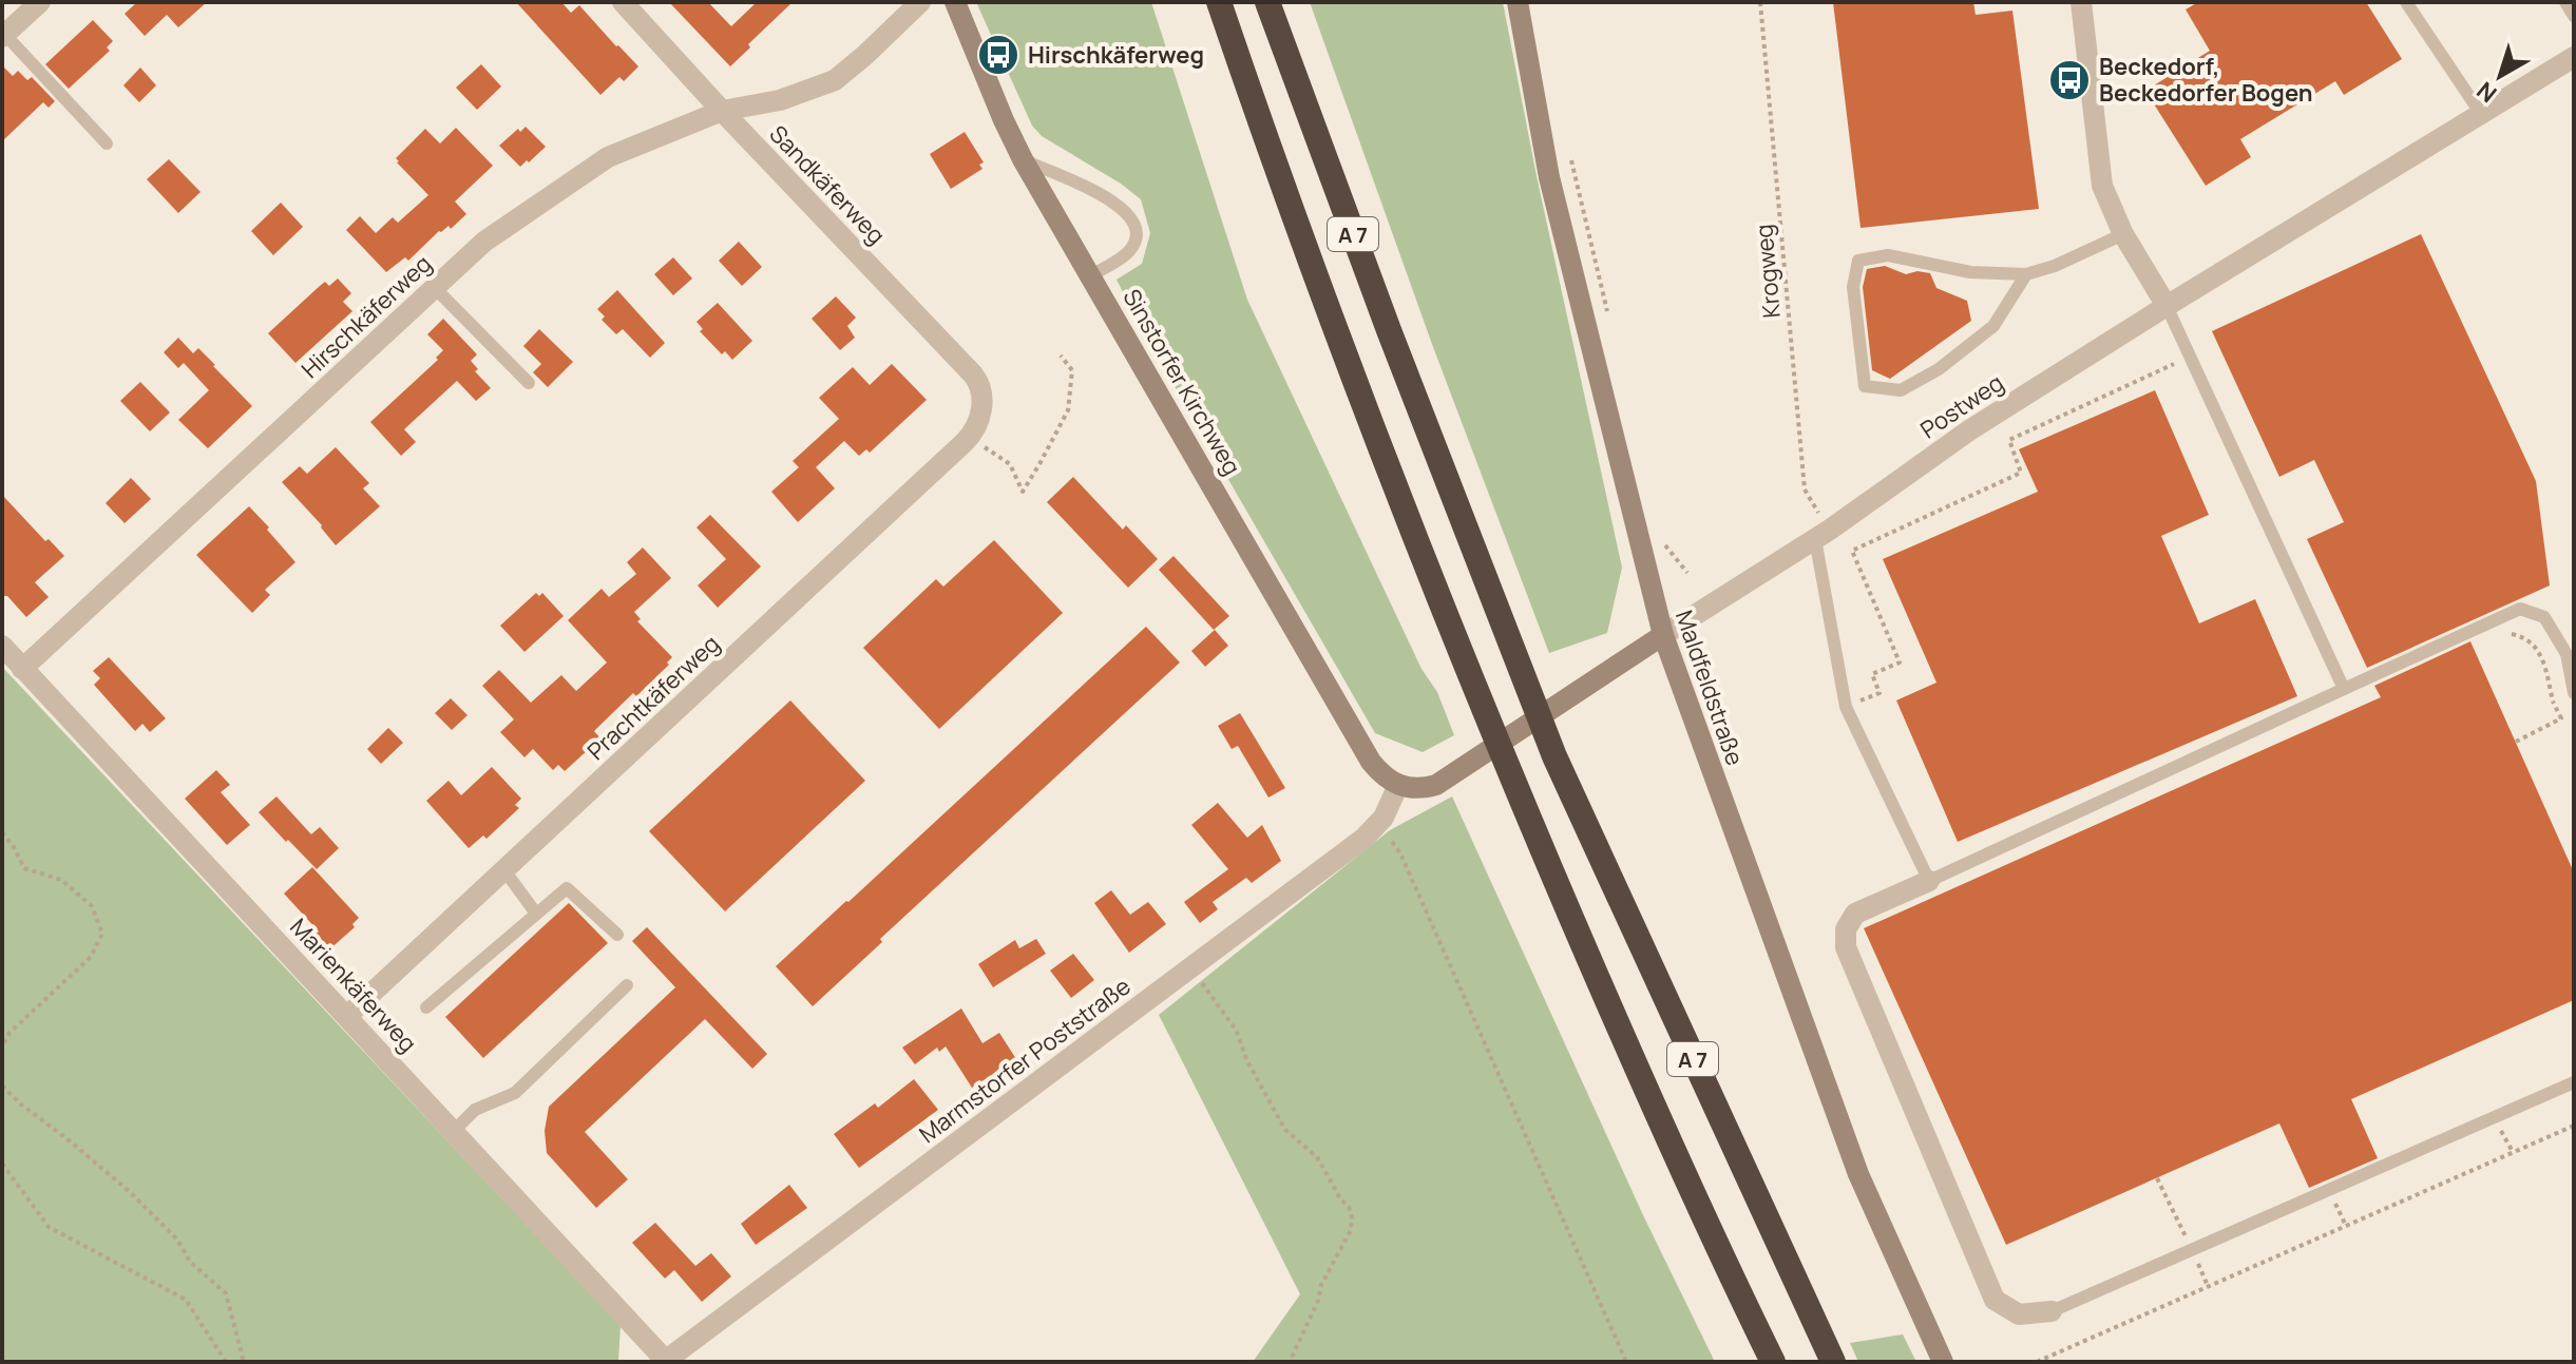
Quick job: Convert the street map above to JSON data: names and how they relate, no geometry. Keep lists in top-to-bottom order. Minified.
{"streets":{"highway":["A 7"],"main road":["Sinstorfer Kirchweg","Postweg","Maldfeldstraße"],"street":["Sandkäferweg","Hirschkäferweg","Prachtkäferweg","Marienkäferweg","Marmstorfer Poststraße"],"path":["Krogweg"]},"crossings":[["Sandkäferweg","Hirschkäferweg"],["Sandkäferweg","Prachtkäferweg"],["Krogweg","Postweg"],["Hirschkäferweg","Marienkäferweg"],["Sinstorfer Kirchweg","Postweg"],["Sinstorfer Kirchweg","Marmstorfer Poststraße"],["Postweg","Maldfeldstraße"],["Postweg","Marmstorfer Poststraße"],["Prachtkäferweg","Marienkäferweg"],["Marienkäferweg","Marmstorfer Poststraße"]],"places":{"bus stop":["Hirschkäferweg","Beckedorf, Beckedorfer Bogen"]},"north":"bottom left"}
